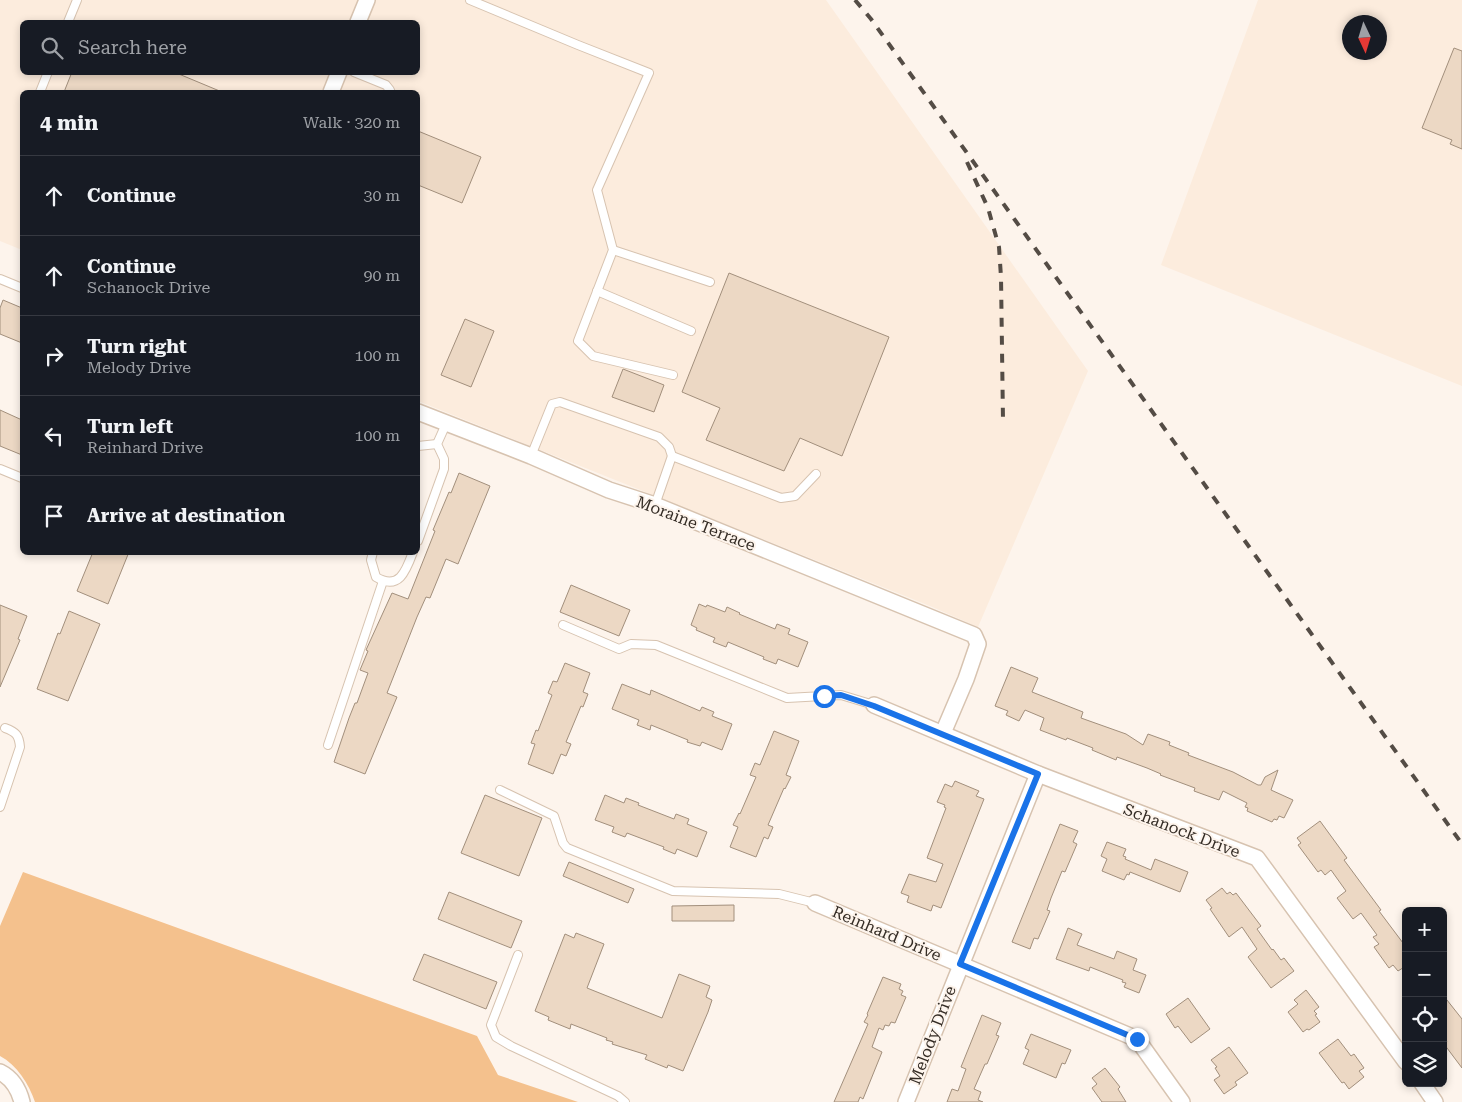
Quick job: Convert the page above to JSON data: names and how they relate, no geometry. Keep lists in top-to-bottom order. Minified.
{"streets":{"street":["Moraine Terrace","Schanock Drive","Reinhard Drive","Melody Drive"]},"crossings":[["Moraine Terrace","Schanock Drive"],["Schanock Drive","Melody Drive"],["Reinhard Drive","Melody Drive"]],"north":"bottom","page":{"search":"Search here","heading":["4 min","Walk · 320 m"],"list":[["Continue","30 m"],["Continue","Schanock Drive","90 m"],["Turn right","Melody Drive","100 m"],["Turn left","Reinhard Drive","100 m"],"Arrive at destination"],"map_buttons":["+","−"]}}
